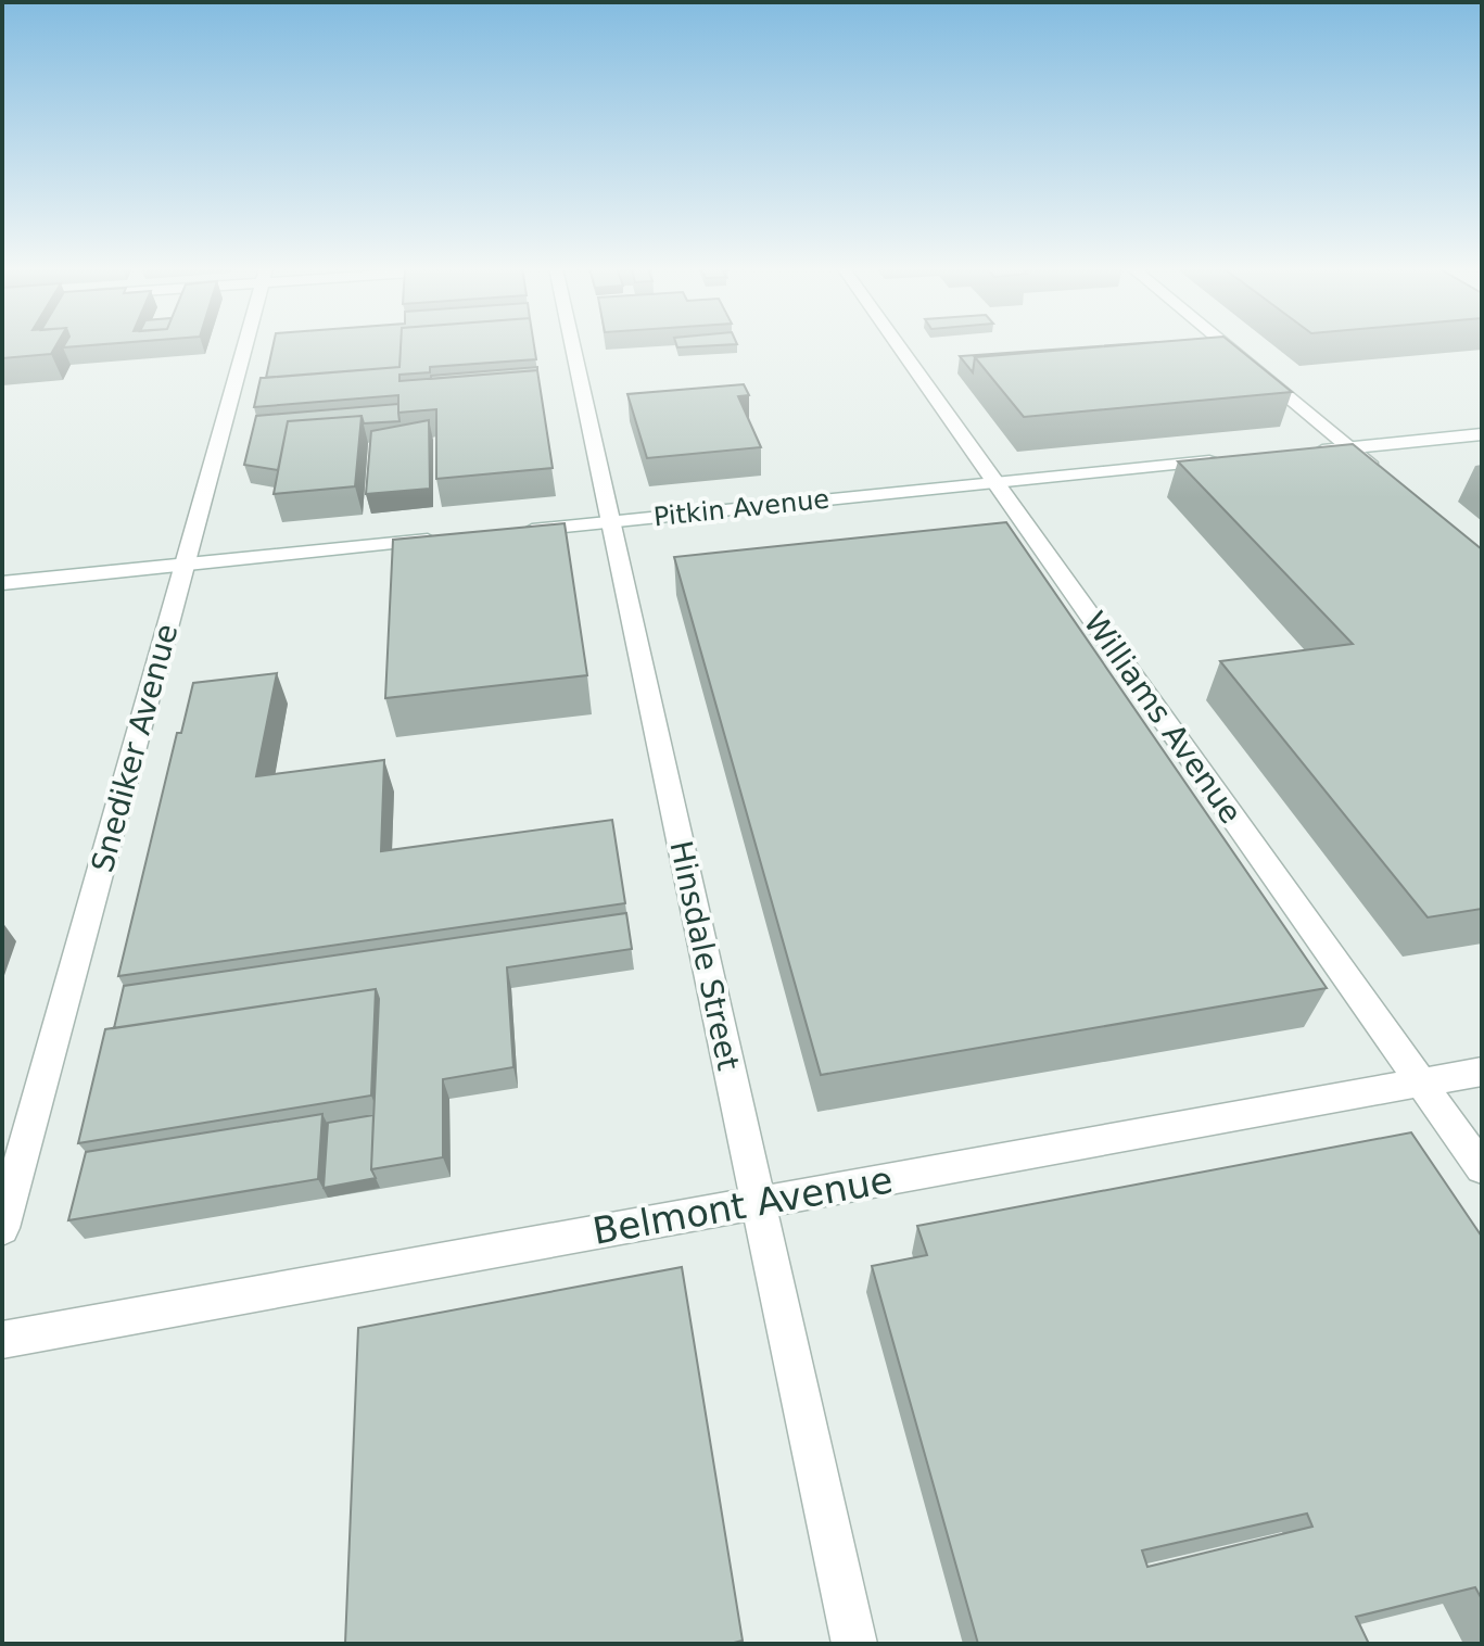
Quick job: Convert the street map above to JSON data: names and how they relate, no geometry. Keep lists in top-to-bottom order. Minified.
{"streets":{"street":["Pitkin Avenue","Williams Avenue","Snediker Avenue","Hinsdale Street","Belmont Avenue"]},"crossings":[["Pitkin Avenue","Williams Avenue"],["Pitkin Avenue","Hinsdale Street"],["Williams Avenue","Belmont Avenue"],["Hinsdale Street","Belmont Avenue"]]}
